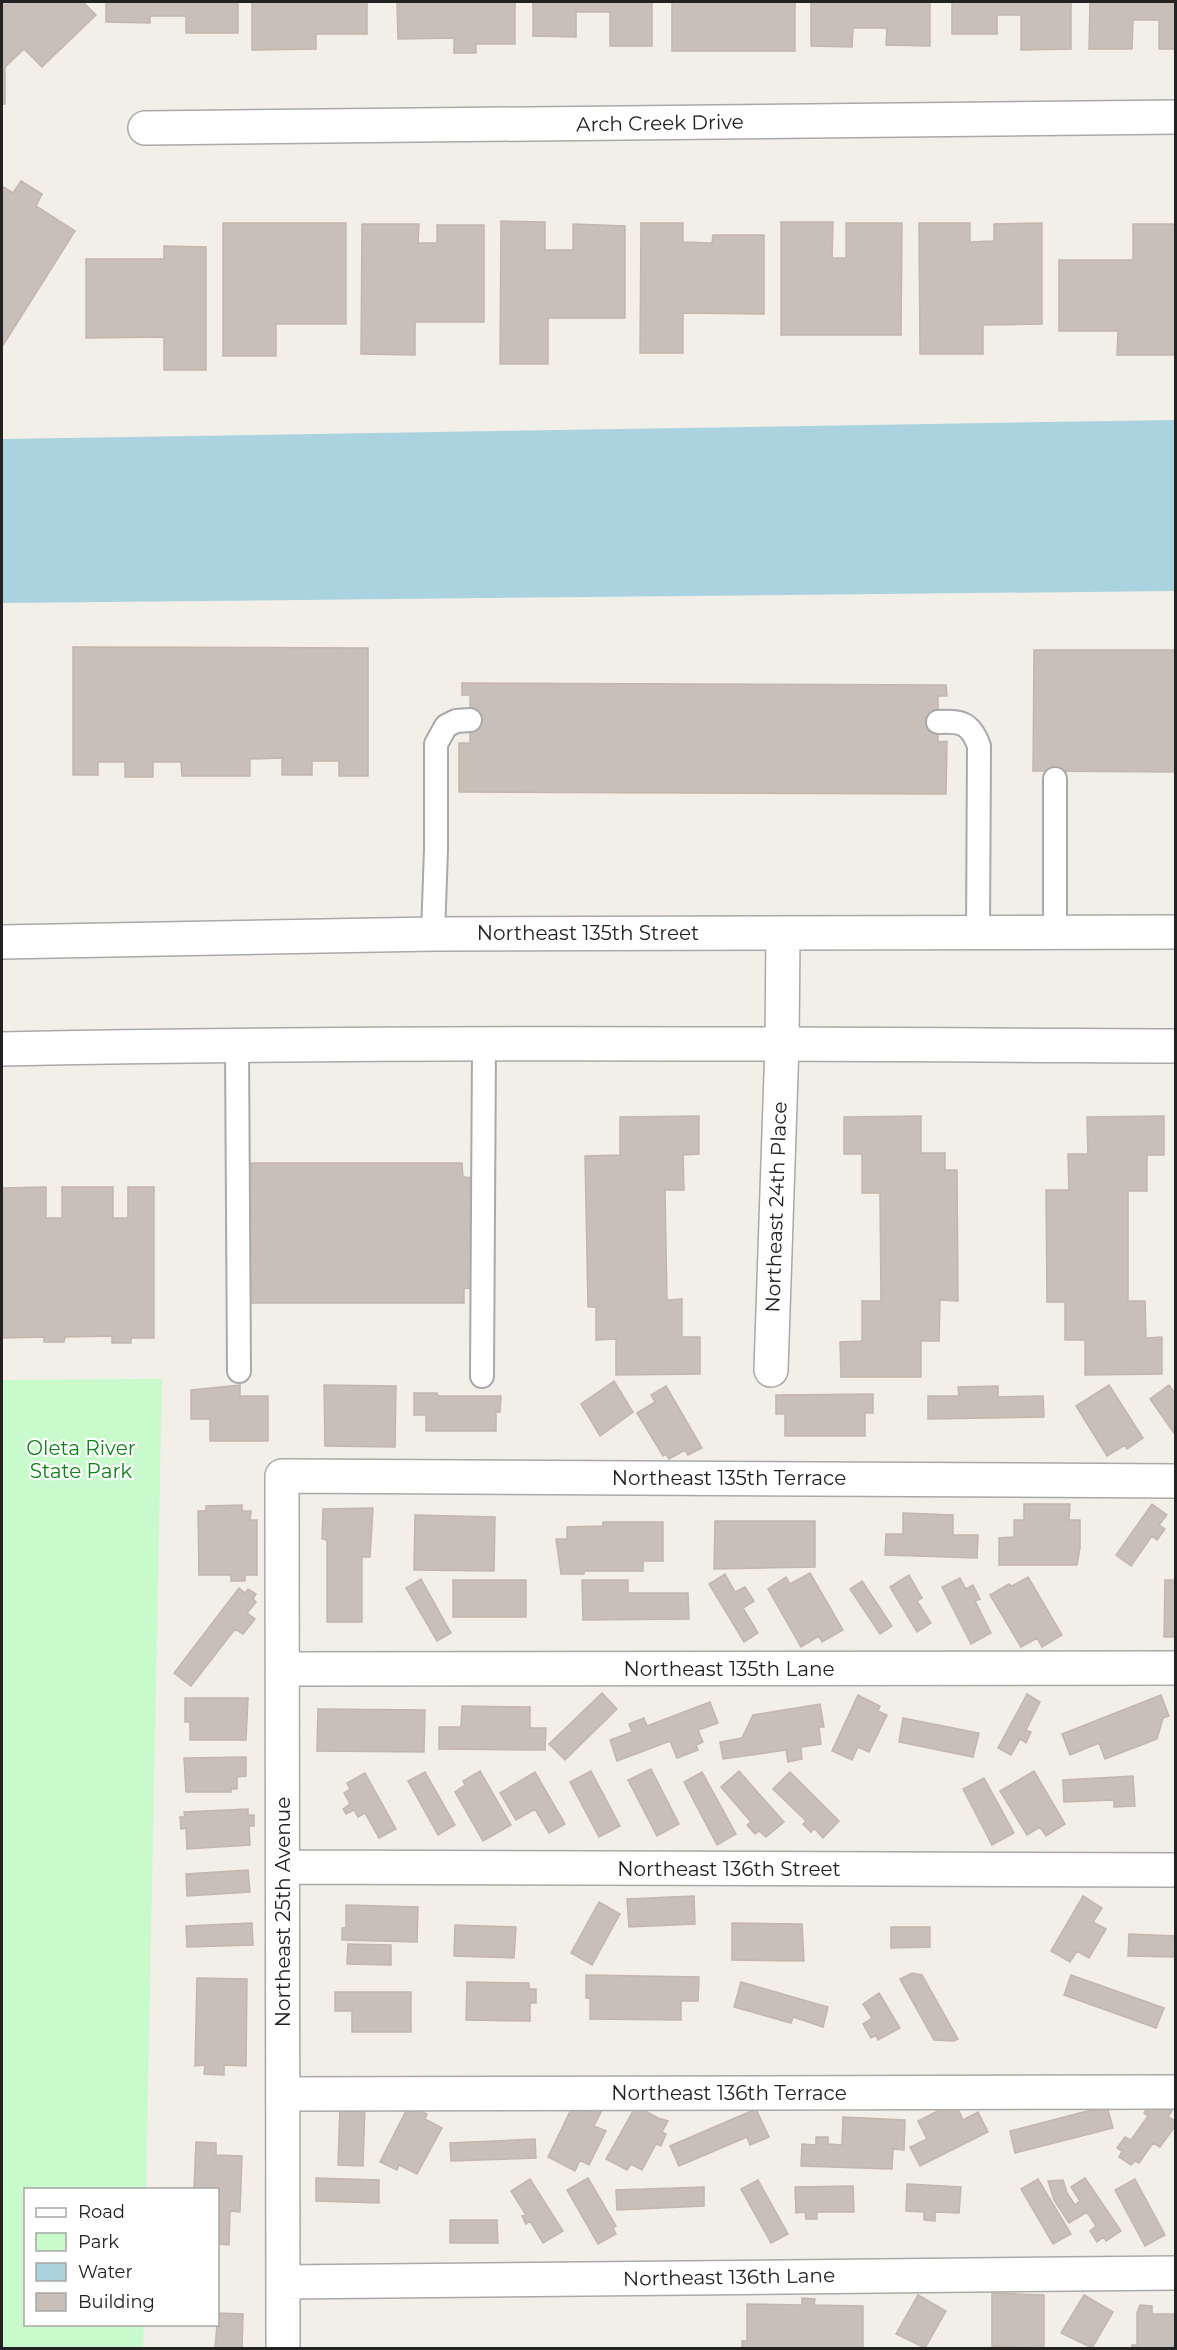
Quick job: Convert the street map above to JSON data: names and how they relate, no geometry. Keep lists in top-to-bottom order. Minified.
{"streets":{"street":["Arch Creek Drive","Northeast 135th Street","Northeast 24th Place","Northeast 135th Terrace","Northeast 135th Lane","Northeast 136th Street","Northeast 25th Avenue","Northeast 136th Terrace","Northeast 136th Lane"]},"crossings":[["Northeast 135th Street","Northeast 24th Place"],["Northeast 135th Terrace","Northeast 25th Avenue"],["Northeast 135th Lane","Northeast 25th Avenue"],["Northeast 136th Street","Northeast 25th Avenue"],["Northeast 25th Avenue","Northeast 136th Terrace"],["Northeast 25th Avenue","Northeast 136th Lane"]],"parks":["Oleta River State Park"],"legend":["Road","Park","Water","Building"]}
